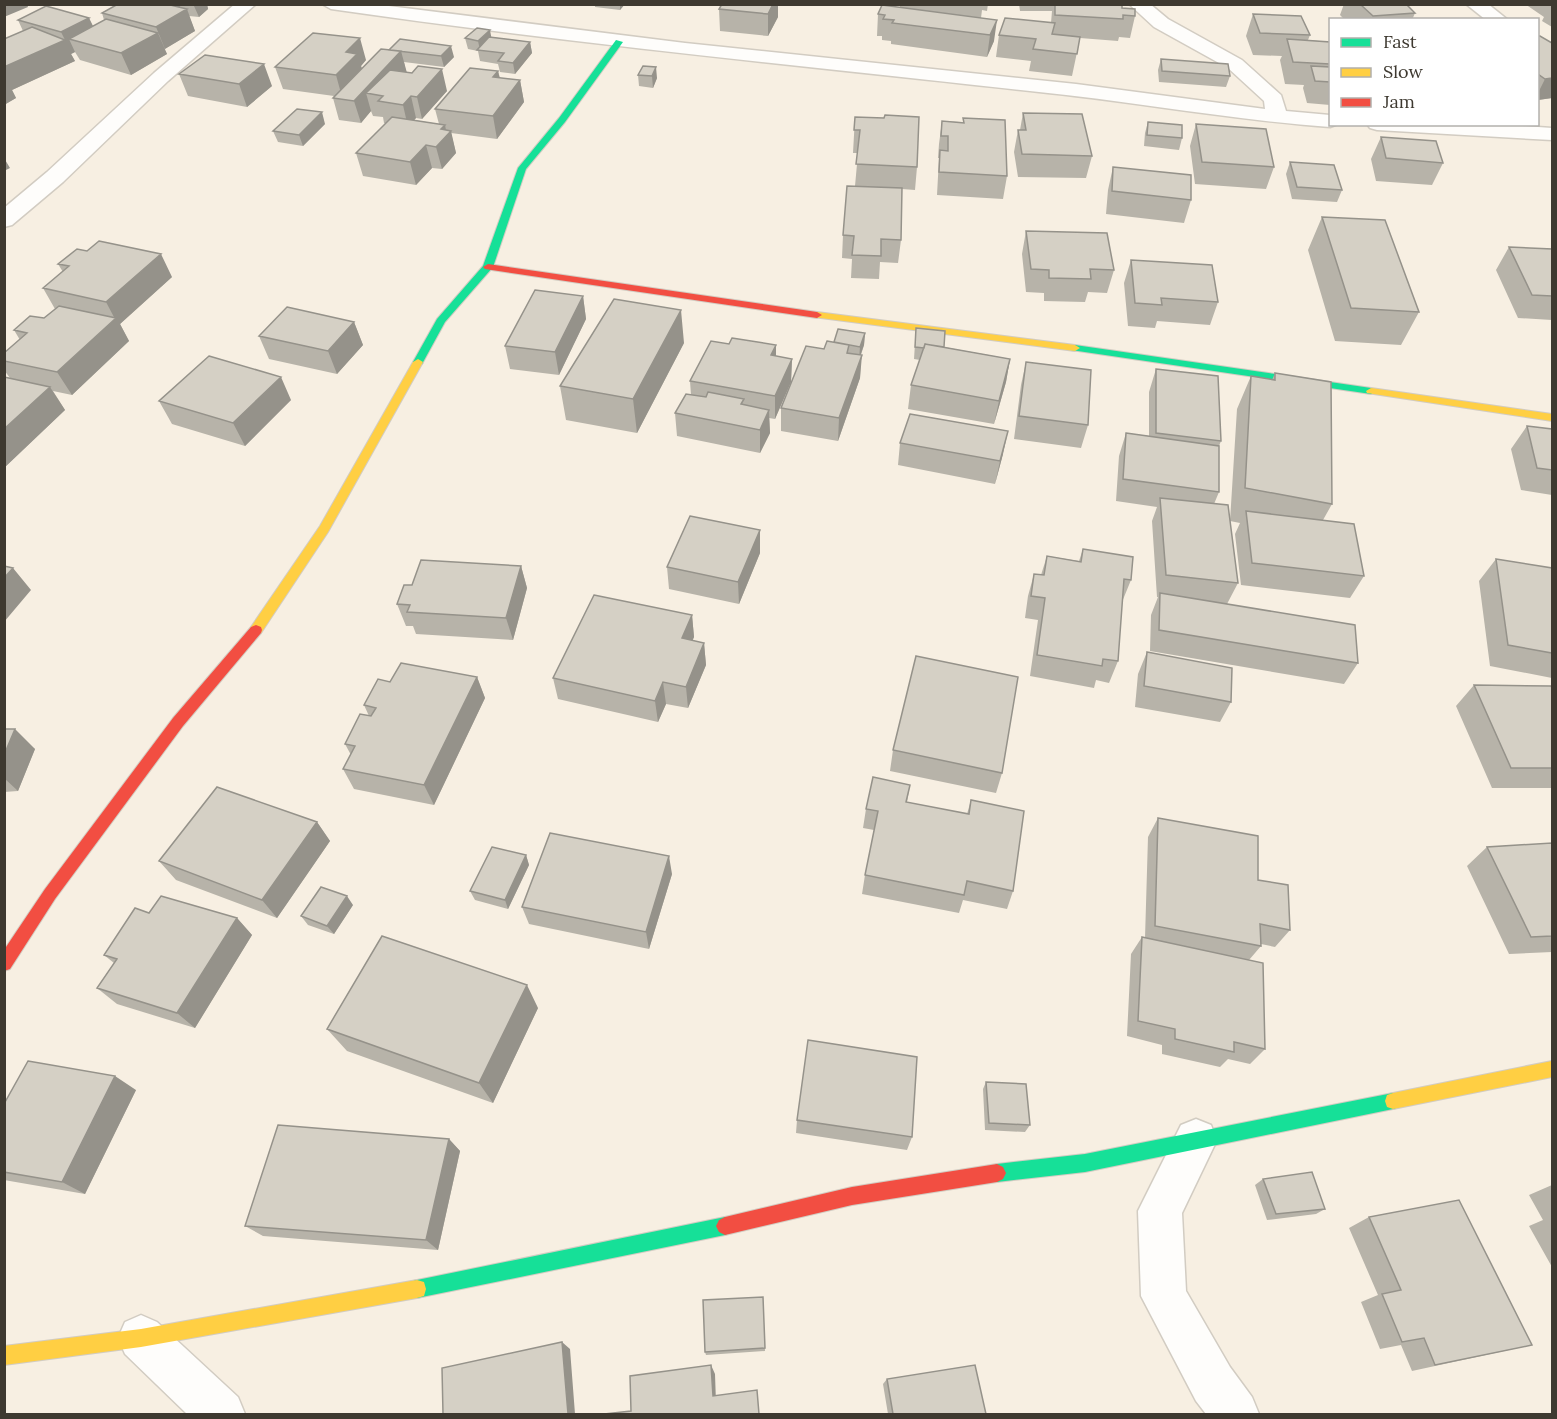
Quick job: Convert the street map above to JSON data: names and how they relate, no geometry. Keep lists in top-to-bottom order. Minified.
{"legend":["Fast","Slow","Jam"]}
